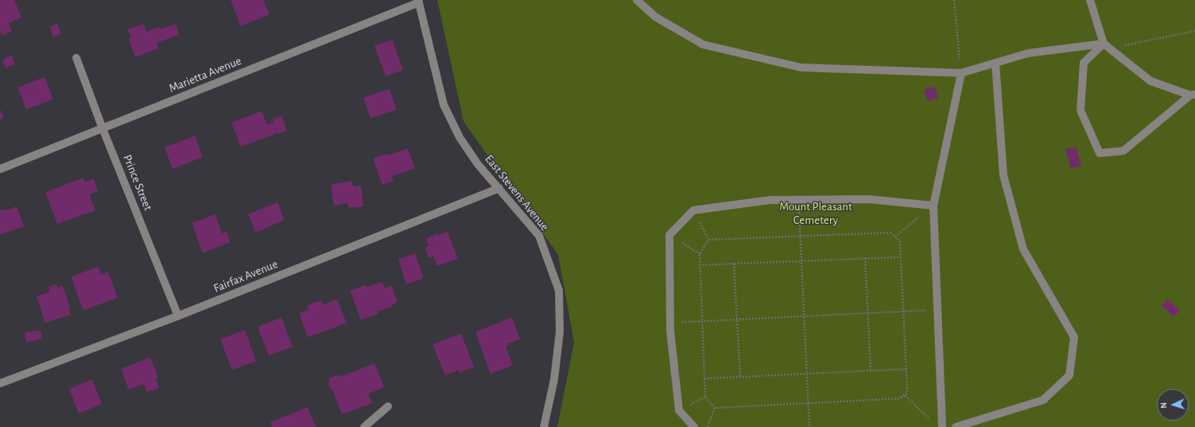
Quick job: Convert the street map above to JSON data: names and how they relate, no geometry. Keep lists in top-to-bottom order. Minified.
{"streets":{"street":["Marietta Avenue","Prince Street","East Stevens Avenue","Fairfax Avenue"]},"crossings":[["Marietta Avenue","Prince Street"],["Marietta Avenue","East Stevens Avenue"],["Prince Street","Fairfax Avenue"],["East Stevens Avenue","Fairfax Avenue"]],"parks":["Mount Pleasant Cemetery"],"north":"left"}
